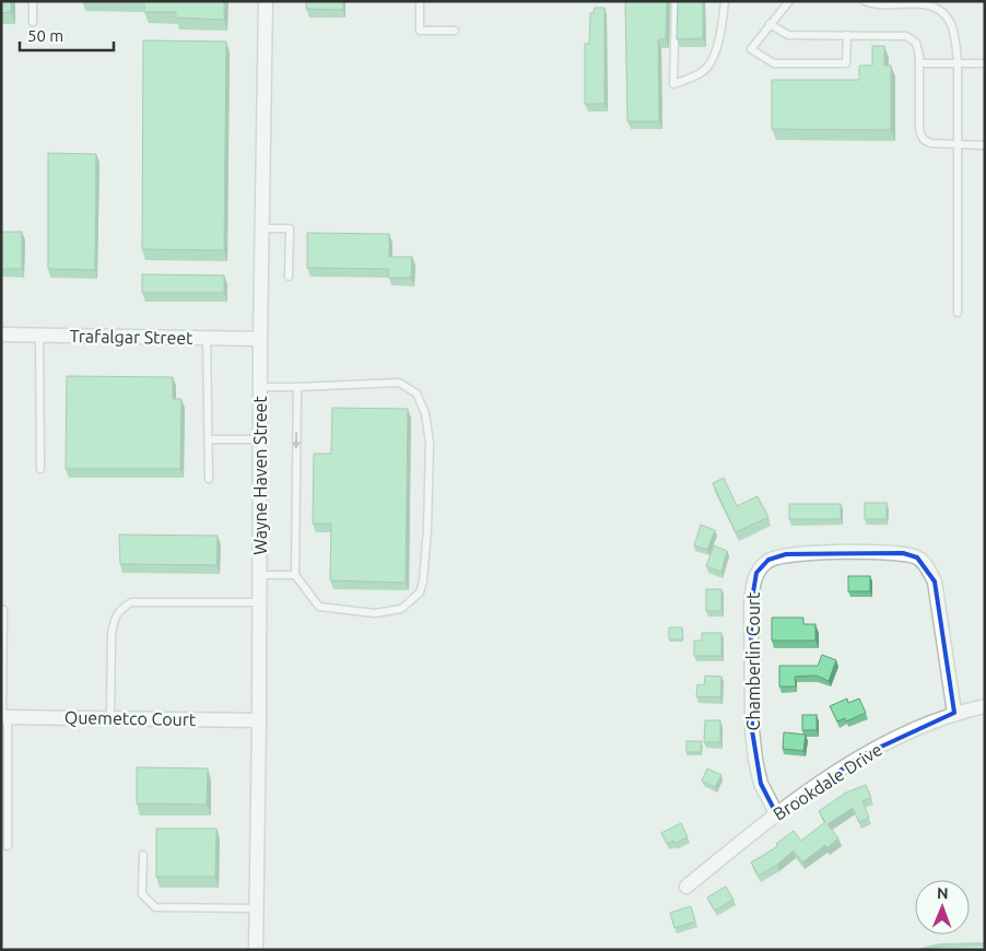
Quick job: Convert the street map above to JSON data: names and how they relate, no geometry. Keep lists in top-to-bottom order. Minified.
{"streets":{"street":["Trafalgar Street","Wayne Haven Street","Chamberlin Court","Quemetco Court","Brookdale Drive"]},"crossings":[["Trafalgar Street","Wayne Haven Street"],["Wayne Haven Street","Quemetco Court"],["Chamberlin Court","Brookdale Drive"]],"scale_bar":"50 m","north":"top"}
